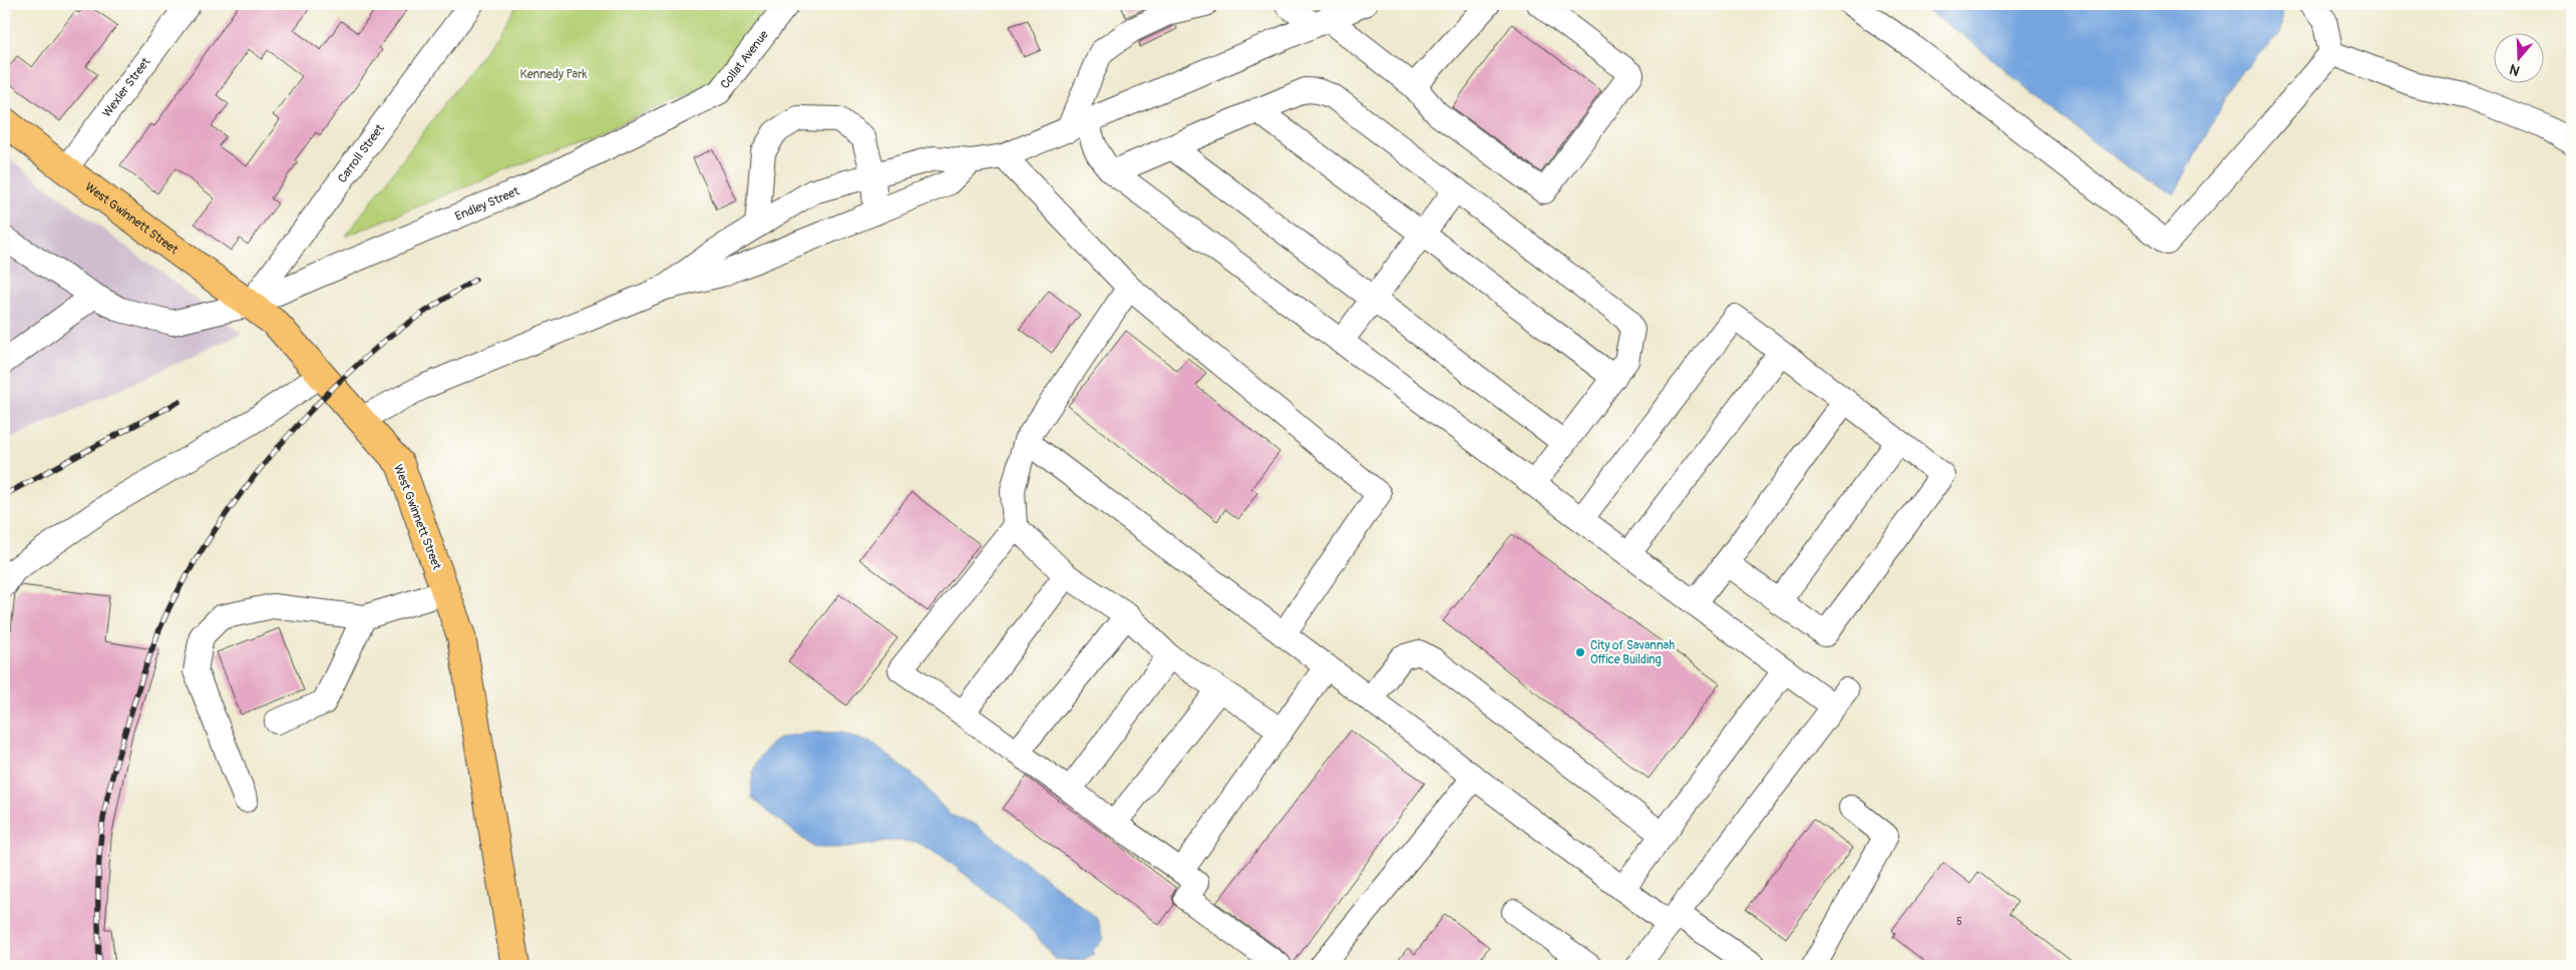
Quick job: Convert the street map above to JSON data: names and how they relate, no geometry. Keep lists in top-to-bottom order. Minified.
{"streets":{"main road":["West Gwinnett Street"],"street":["Collat Avenue","Wexler Street","Carroll Street","Endley Street"]},"crossings":[["Collat Avenue","Endley Street"],["Wexler Street","West Gwinnett Street"],["Carroll Street","Endley Street"],["Carroll Street","West Gwinnett Street"],["Endley Street","West Gwinnett Street"]],"parks":["Kennedy Park"],"places":["City of Savannah Office Building"],"house_numbers":["5"],"north":"bottom"}
